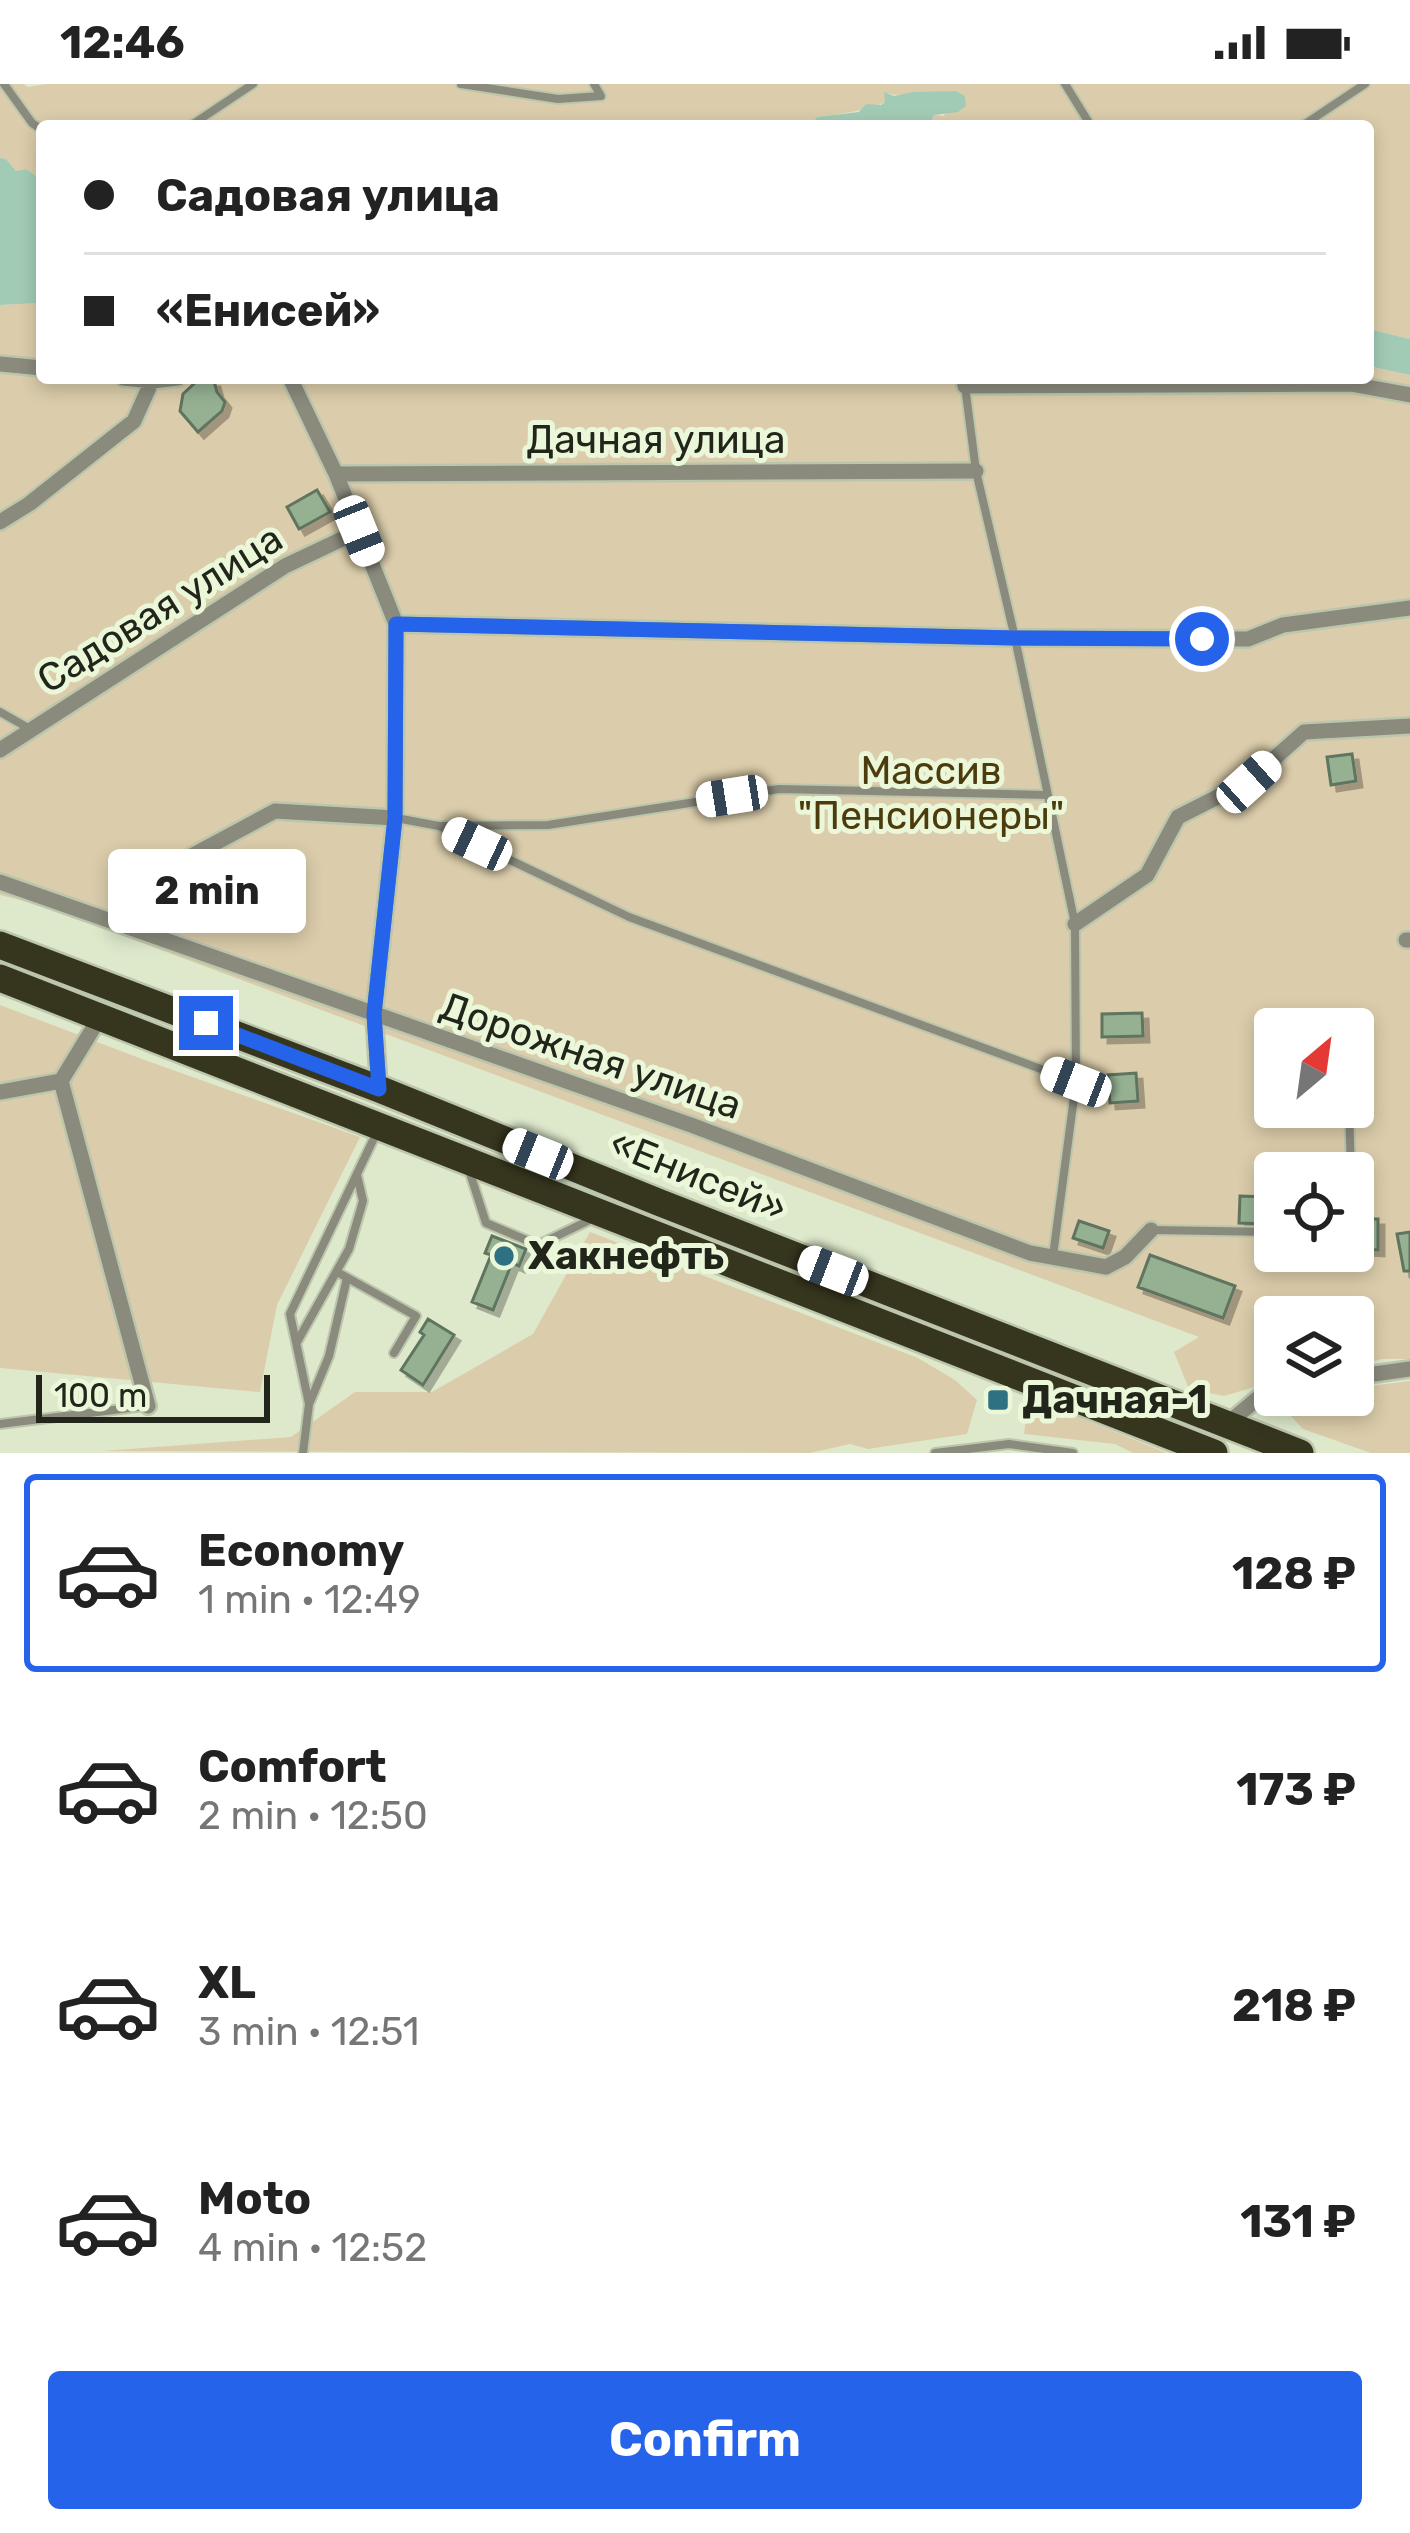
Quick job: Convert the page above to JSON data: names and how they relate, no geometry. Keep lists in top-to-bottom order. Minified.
{"streets":{"highway":["«Енисей»"],"street":["Дачная улица","Садовая улица","Дорожная улица"]},"parks":["Массив \"Пенсионеры\""],"places":{"other":["Хакнефть"],"transit":["Дачная-1"]},"scale_bar":"100 m","north":"top right","page":{"status":"12:46","banner":["Садовая улица","«Енисей»"],"bubble":"2 min","scale":"100 m","list":[{"name":"Economy","note":"1 min · 12:49","value":"128 ₽"},{"name":"Comfort","note":"2 min · 12:50","value":"173 ₽"},{"name":"XL","note":"3 min · 12:51","value":"218 ₽"},{"name":"Moto","note":"4 min · 12:52","value":"131 ₽"}],"buttons":"Confirm"}}
